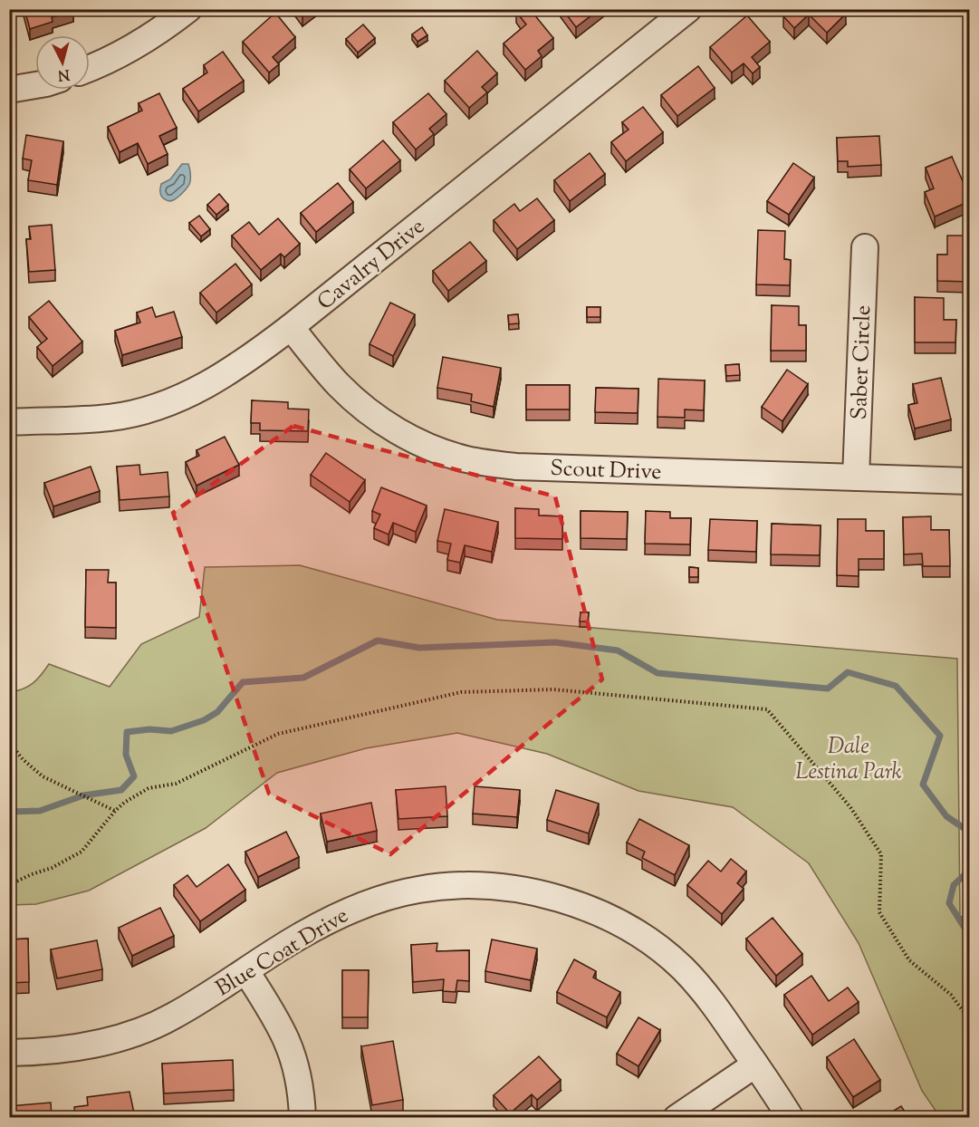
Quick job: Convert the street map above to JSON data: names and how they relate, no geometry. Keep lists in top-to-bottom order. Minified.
{"streets":{"street":["Cavalry Drive","Saber Circle","Scout Drive","Blue Coat Drive"]},"crossings":[["Cavalry Drive","Scout Drive"],["Saber Circle","Scout Drive"]],"parks":["Dale Lestina Park"],"north":"bottom"}
